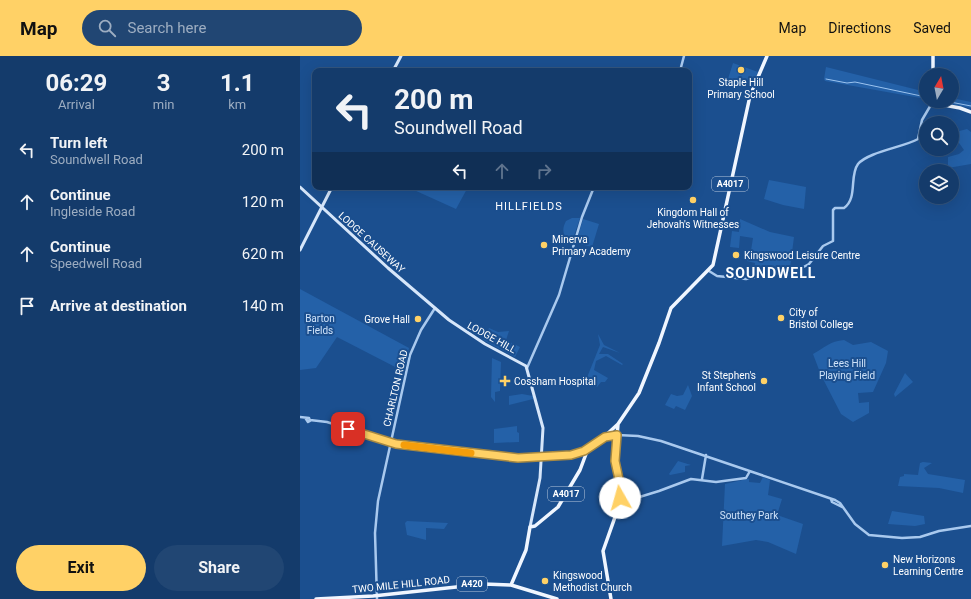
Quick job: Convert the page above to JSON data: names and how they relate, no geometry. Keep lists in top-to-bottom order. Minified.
{"streets":{"main road":["A4017","LODGE CAUSEWAY","LODGE HILL","TWO MILE HILL ROAD","A420"],"street":["CHARLTON ROAD"]},"crossings":[["LODGE CAUSEWAY","LODGE HILL"],["LODGE CAUSEWAY","CHARLTON ROAD"],["CHARLTON ROAD","TWO MILE HILL ROAD"]],"districts":["HILLFIELDS","SOUNDWELL"],"parks":["Barton Fields","Lees Hill Playing Field","Southey Park"],"places":{"other":["Staple Hill Primary School","Kingdom Hall of Jehovah's Witnesses","Minerva Primary Academy","Kingswood Leisure Centre","City of Bristol College","Grove Hall","St Stephen's Infant School","New Horizons Learning Centre","Kingswood Methodist Church"],"health":["Cossham Hospital"]},"north":"top","page":{"header":"Map","search":"Search here","nav":["Map","Directions","Saved"],"eta":["06:29","Arrival","3","min","1.1","km"],"turn":["200 m","Soundwell Road"],"list":[{"name":"Turn left","note":"Soundwell Road","value":"200 m"},{"name":"Continue","note":"Ingleside Road","value":"120 m"},{"name":"Continue","note":"Speedwell Road","value":"620 m"},{"name":"Arrive at destination","value":"140 m"}],"buttons":["Exit","Share"]}}
